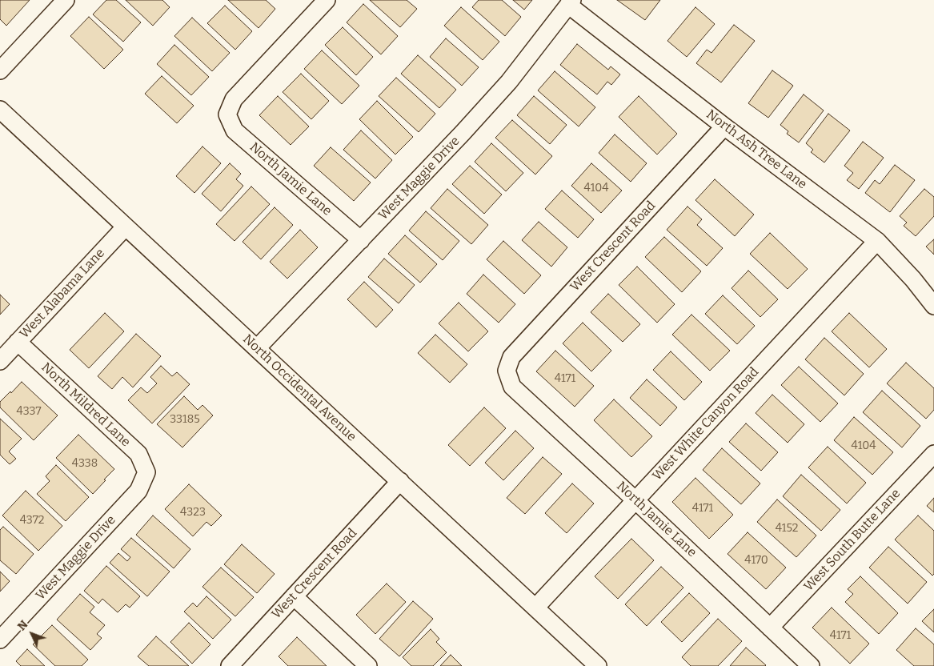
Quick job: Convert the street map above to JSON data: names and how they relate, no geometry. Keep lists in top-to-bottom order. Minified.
{"streets":{"street":["North Ash Tree Lane","West Maggie Drive","North Jamie Lane","West Crescent Road","West Alabama Lane","North Occidental Avenue","North Mildred Lane","West White Canyon Road","West South Butte Lane"]},"crossings":[["North Ash Tree Lane","West Maggie Drive"],["North Ash Tree Lane","West Crescent Road"],["North Ash Tree Lane","West White Canyon Road"],["West Maggie Drive","North Jamie Lane"],["West Maggie Drive","North Occidental Avenue"],["West Maggie Drive","North Mildred Lane"],["North Jamie Lane","West Crescent Road"],["North Jamie Lane","West White Canyon Road"],["North Jamie Lane","West South Butte Lane"],["West Crescent Road","North Occidental Avenue"],["West Alabama Lane","North Occidental Avenue"],["West Alabama Lane","North Mildred Lane"],["North Occidental Avenue","West White Canyon Road"]],"house_numbers":["4104","4171","4337","33185","4104","4338","4171","4323","4372","4152","4170","4171"],"north":"top left"}
